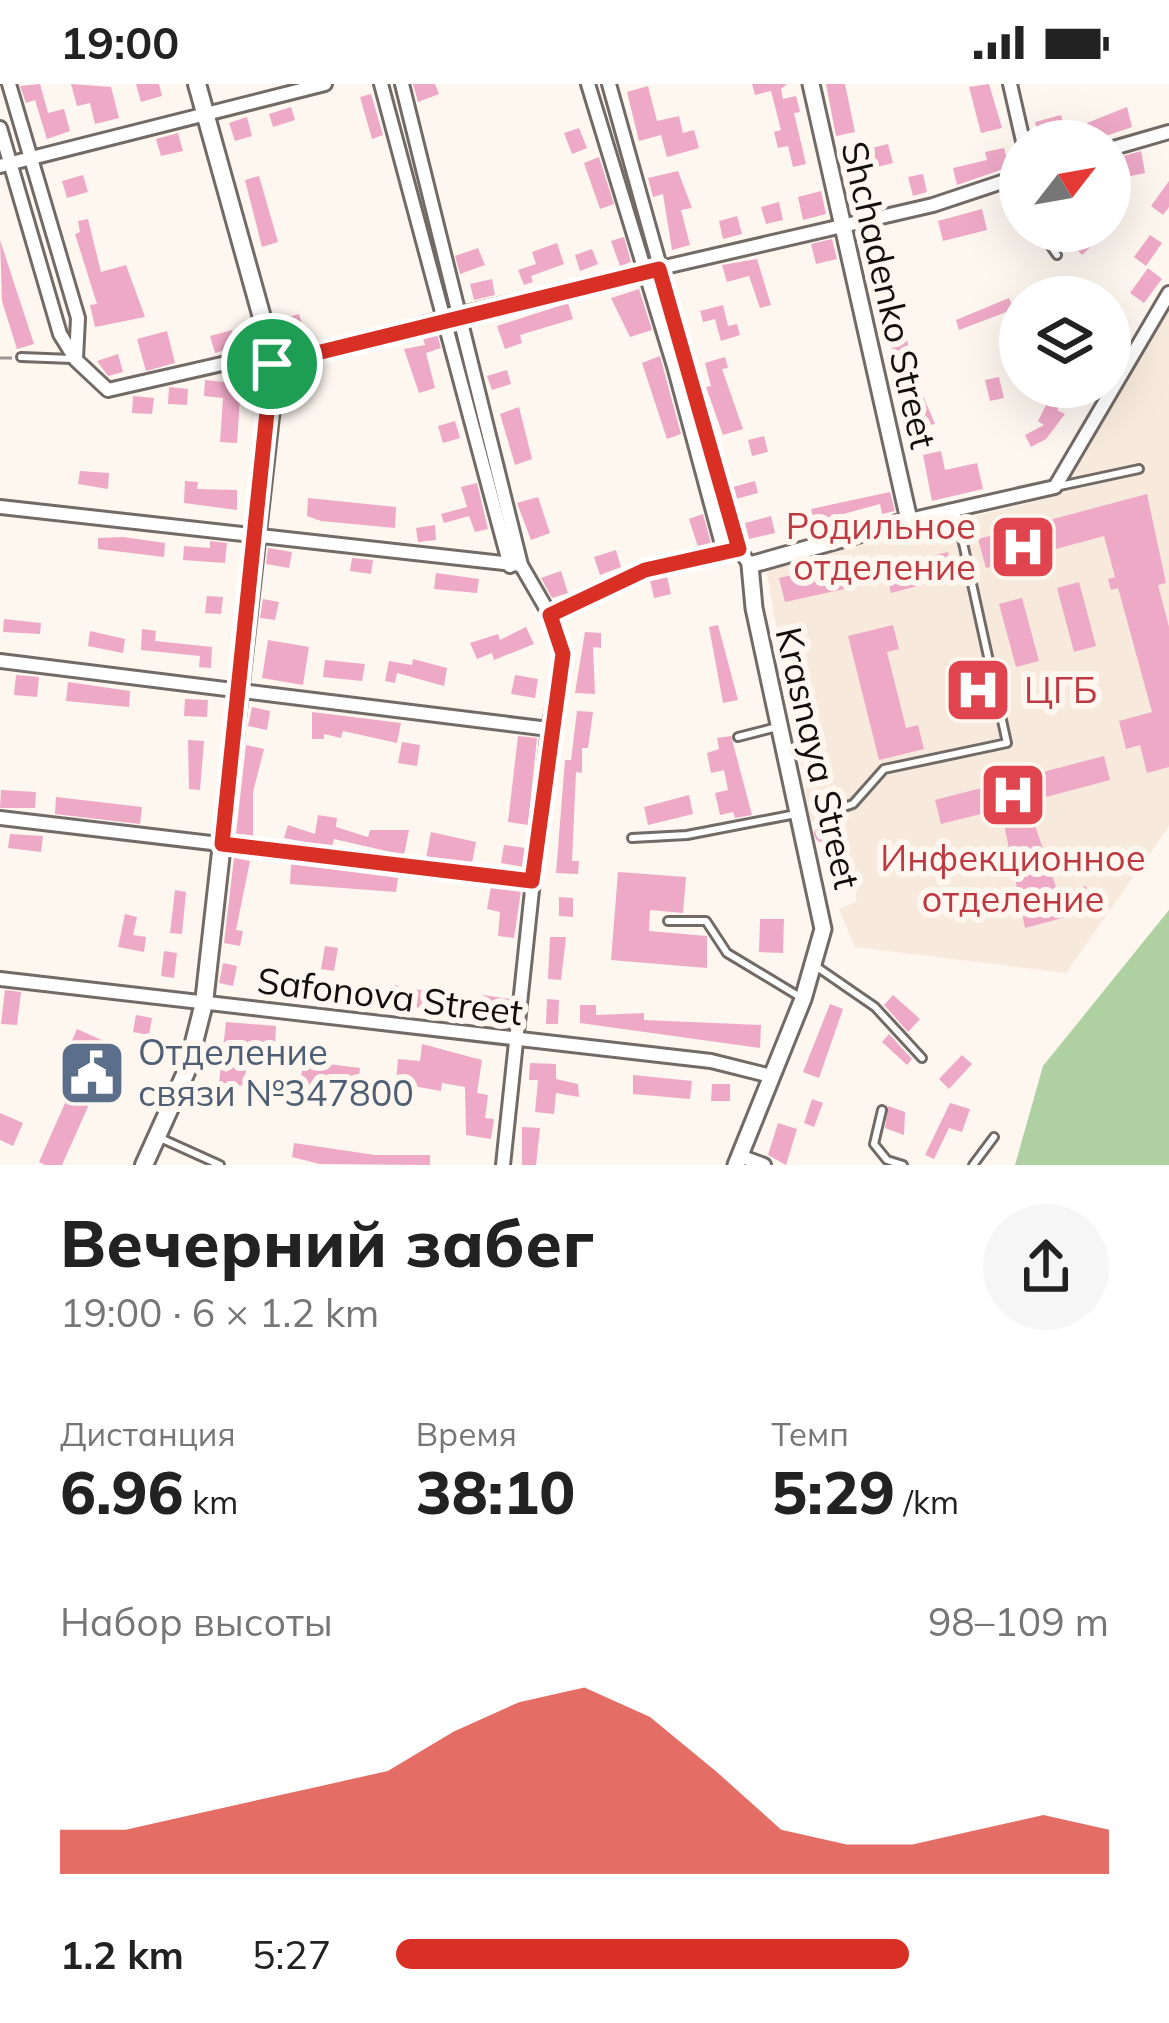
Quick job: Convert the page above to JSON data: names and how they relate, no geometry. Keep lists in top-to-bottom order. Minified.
{"streets":{"street":["Shchadenko Street","Krasnaya Street","Safonova Street"]},"crossings":[["Krasnaya Street","Safonova Street"]],"places":{"hospital":["Родильное отделение","ЦГБ","Инфекционное отделение"],"public building":["Отделение связи №347800"]},"north":"top right","page":{"status":"19:00","heading":["Вечерний забег","19:00 · 6 × 1.2 km"],"stats":[["Дистанция","6.96 km"],["Время","38:10"],["Темп","5:29 /km"]],"chart":["Набор высоты","98–109 m"],"list":[{"name":"1.2 km","note":"5:27"}]}}
